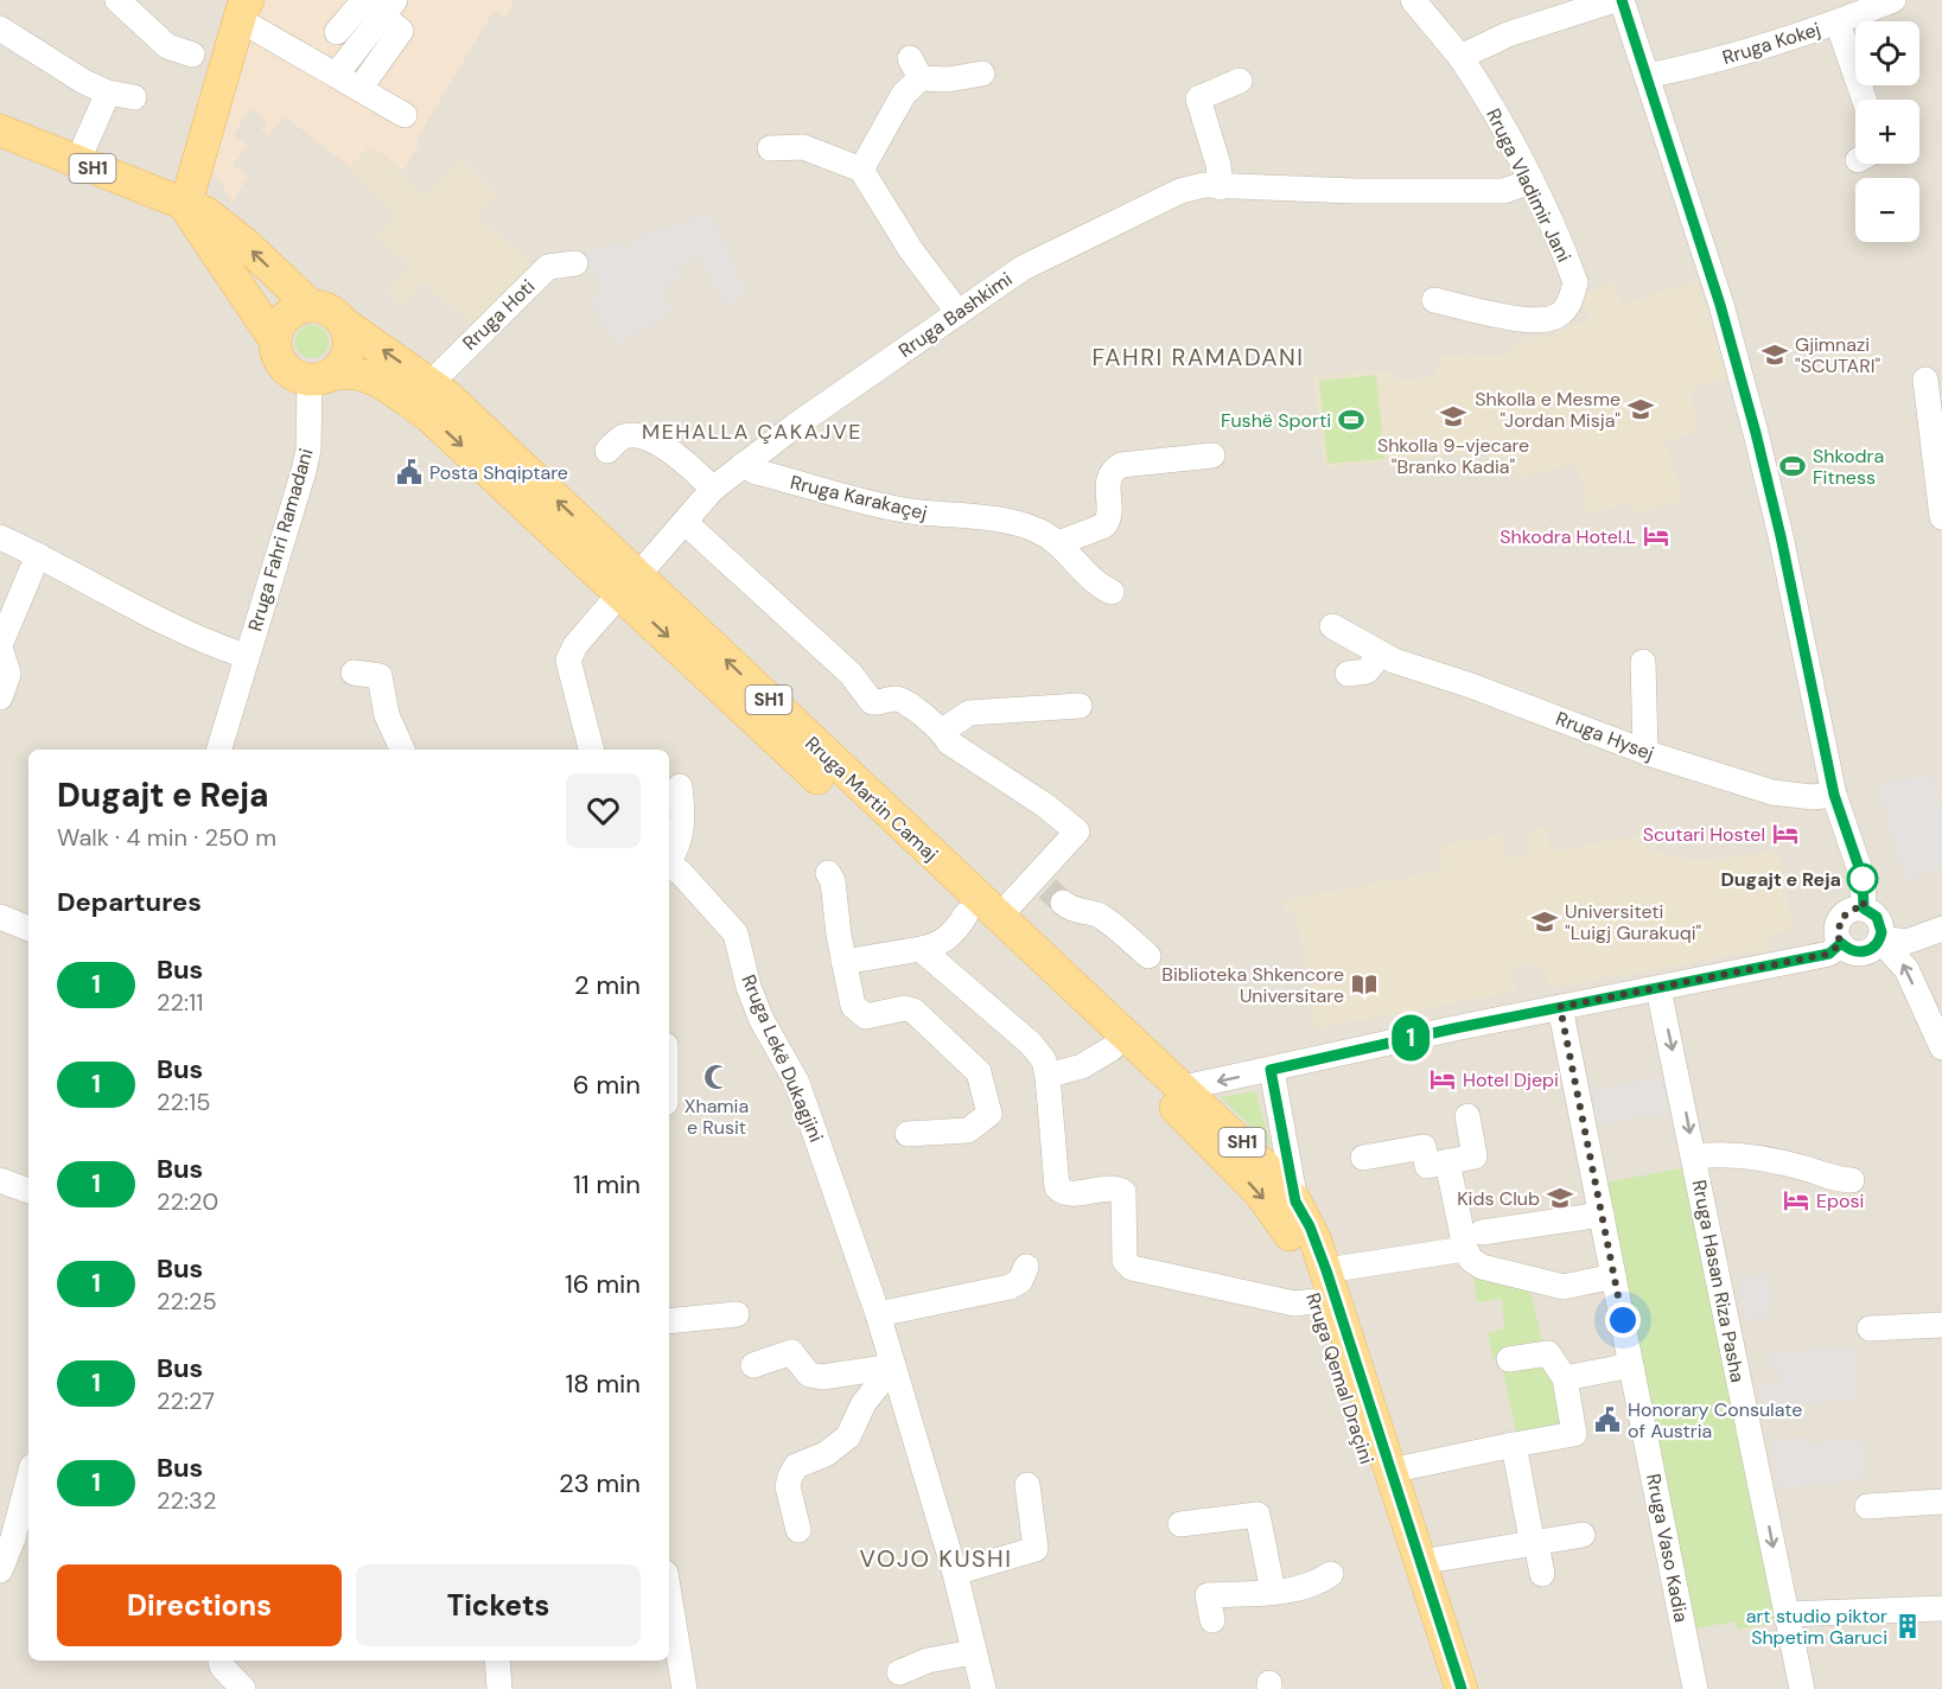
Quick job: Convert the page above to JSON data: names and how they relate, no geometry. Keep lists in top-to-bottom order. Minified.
{"streets":{"main road":["SH1","Rruga Martin Camaj","Rruga Qemal Draçini"],"street":["Rruga Kokej","Rruga Vladimir Jani","Rruga Hoti","Rruga Bashkimi","Rruga Karakaçej","Rruga Fahri Ramadani","Rruga Hysej","Rruga Lekë Dukagjini","Rruga Hasan Riza Pasha","Rruga Vaso Kadia"]},"crossings":[["SH1","Rruga Fahri Ramadani"],["SH1","Rruga Martin Camaj"],["Rruga Vladimir Jani","Rruga Bashkimi"],["Rruga Hoti","Rruga Martin Camaj"],["Rruga Bashkimi","Rruga Karakaçej"],["Rruga Bashkimi","Rruga Martin Camaj"],["Rruga Fahri Ramadani","Rruga Martin Camaj"],["Rruga Martin Camaj","Rruga Qemal Draçini"]],"one_way":["Rruga Hasan Riza Pasha"],"districts":["FAHRI RAMADANI","MEHALLA ÇAKAJVE","VOJO KUSHI"],"places":{"school or university":["Gjimnazi \"SCUTARI\"","Shkolla e Mesme \"Jordan Misja\"","Shkolla 9-vjecare \"Branko Kadia\"","Universiteti \"Luigj Gurakuqi\"","Kids Club"],"sports":["Fushë Sporti","Shkodra Fitness"],"public building":["Posta Shqiptare","Honorary Consulate of Austria"],"hotel":["Shkodra Hotel.L","Scutari Hostel","Hotel Djepi","Eposi"],"other":["Dugajt e Reja"],"library":["Biblioteka Shkencore Universitare"],"mosque":["Xhamia e Rusit"],"building":["art studio piktor Shpetim Garuci"]},"lines":["bus line 1"],"page":{"on_map":"1","map_buttons":["+","−"],"heading":[["Dugajt e Reja","Walk · 4 min · 250 m"],"Departures"],"list":[{"mark":"1","name":"Bus","note":"22:11","value":"2 min"},{"mark":"1","name":"Bus","note":"22:15","value":"6 min"},{"mark":"1","name":"Bus","note":"22:20","value":"11 min"},{"mark":"1","name":"Bus","note":"22:25","value":"16 min"},{"mark":"1","name":"Bus","note":"22:27","value":"18 min"},{"mark":"1","name":"Bus","note":"22:32","value":"23 min"}],"buttons":["Directions","Tickets"]}}
